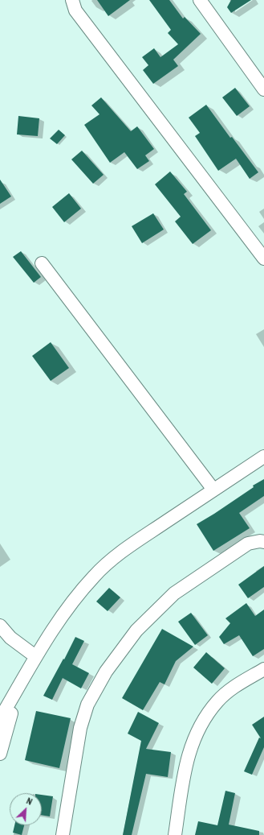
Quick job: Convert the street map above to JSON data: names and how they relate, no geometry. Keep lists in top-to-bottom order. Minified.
{"north":"top right"}
